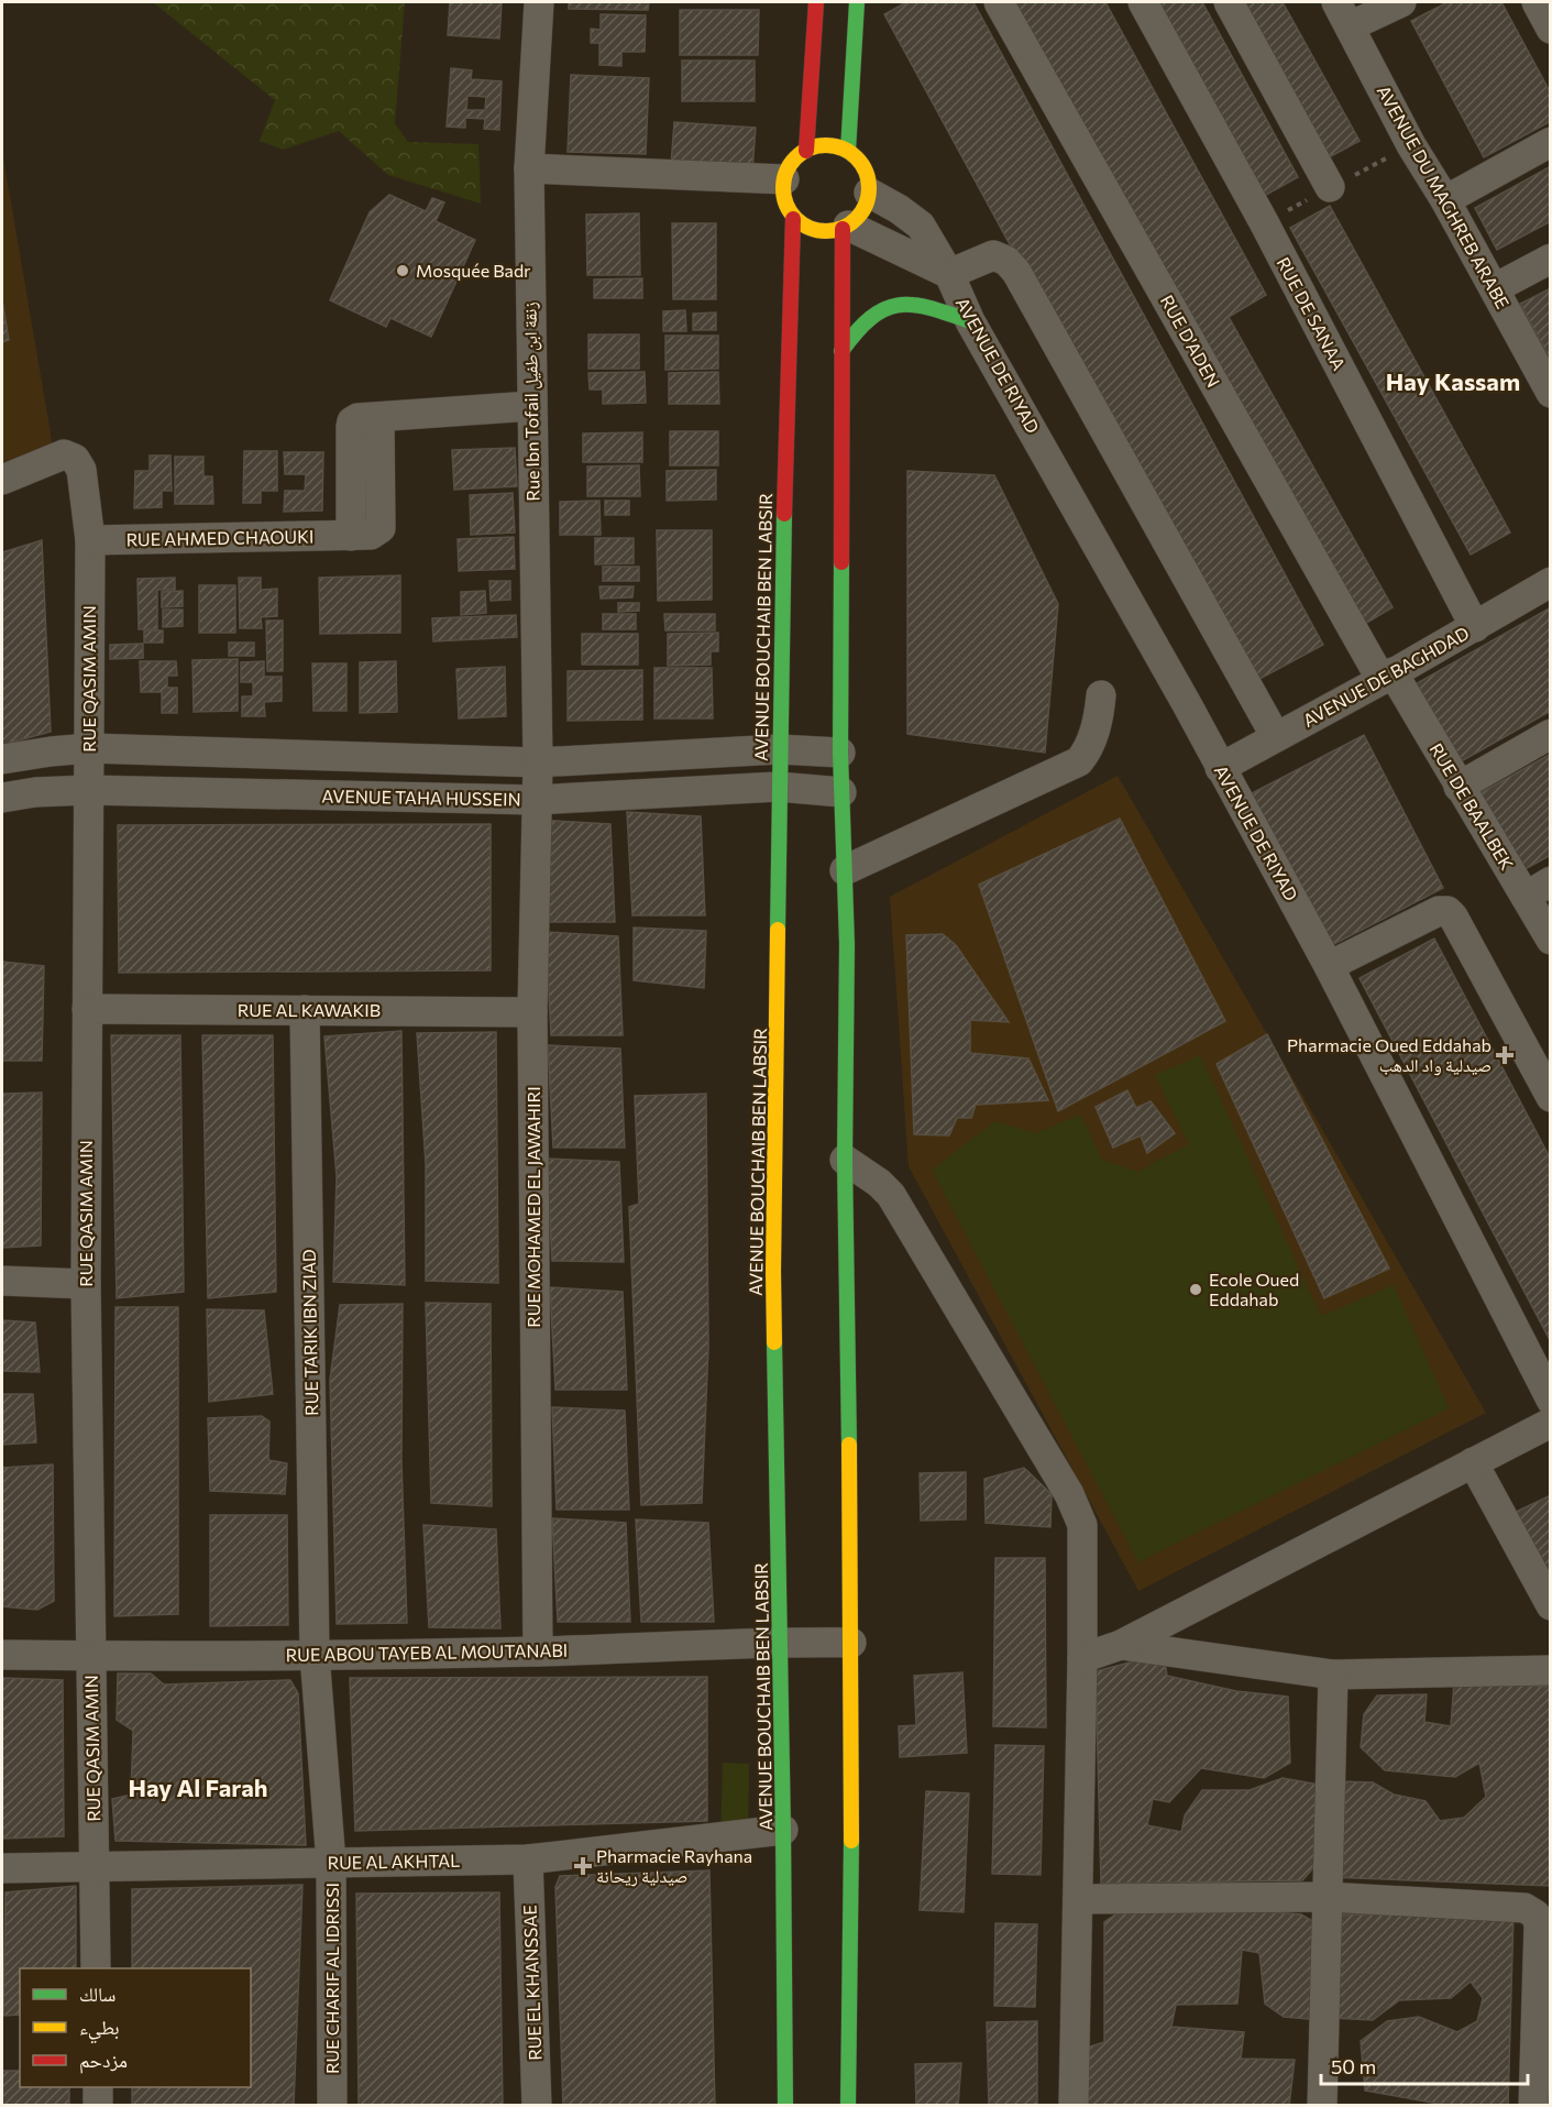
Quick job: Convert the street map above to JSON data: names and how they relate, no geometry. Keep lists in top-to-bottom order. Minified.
{"streets":{"main road":["AVENUE BOUCHAIB BEN LABSIR"],"street":["AVENUE DU MAGHREB ARABE","RUE DE SANAA","RUE D'ADEN","AVENUE DE RIYAD","Rue Ibn Tofail زنقة ابن طفيل","RUE AHMED CHAOUKI","AVENUE DE BAGHDAD","RUE QASIM AMIN","AVENUE TAHA HUSSEIN","RUE DE BAALBEK","RUE AL KAWAKIB","RUE MOHAMED EL JAWAHIRI","RUE TARIK IBN ZIAD","RUE ABOU TAYEB AL MOUTANABI","RUE AL AKHTAL","RUE CHARIF AL IDRISSI","RUE EL KHANSSAE"]},"crossings":[["RUE DE SANAA","AVENUE DE BAGHDAD"],["RUE D'ADEN","AVENUE DE BAGHDAD"],["RUE D'ADEN","RUE DE BAALBEK"],["AVENUE DE RIYAD","AVENUE BOUCHAIB BEN LABSIR"],["AVENUE DE RIYAD","AVENUE DE BAGHDAD"],["Rue Ibn Tofail زنقة ابن طفيل","RUE AHMED CHAOUKI"],["Rue Ibn Tofail زنقة ابن طفيل","AVENUE TAHA HUSSEIN"],["Rue Ibn Tofail زنقة ابن طفيل","RUE MOHAMED EL JAWAHIRI"],["RUE AHMED CHAOUKI","RUE QASIM AMIN"],["AVENUE BOUCHAIB BEN LABSIR","AVENUE TAHA HUSSEIN"],["AVENUE BOUCHAIB BEN LABSIR","RUE ABOU TAYEB AL MOUTANABI"],["AVENUE BOUCHAIB BEN LABSIR","RUE AL AKHTAL"],["AVENUE DE BAGHDAD","RUE DE BAALBEK"],["RUE QASIM AMIN","AVENUE TAHA HUSSEIN"],["RUE QASIM AMIN","RUE AL KAWAKIB"],["RUE QASIM AMIN","RUE ABOU TAYEB AL MOUTANABI"],["RUE QASIM AMIN","RUE AL AKHTAL"],["AVENUE TAHA HUSSEIN","RUE MOHAMED EL JAWAHIRI"],["RUE AL KAWAKIB","RUE MOHAMED EL JAWAHIRI"],["RUE AL KAWAKIB","RUE TARIK IBN ZIAD"],["RUE MOHAMED EL JAWAHIRI","RUE ABOU TAYEB AL MOUTANABI"],["RUE TARIK IBN ZIAD","RUE ABOU TAYEB AL MOUTANABI"],["RUE TARIK IBN ZIAD","RUE CHARIF AL IDRISSI"],["RUE ABOU TAYEB AL MOUTANABI","RUE CHARIF AL IDRISSI"],["RUE AL AKHTAL","RUE CHARIF AL IDRISSI"],["RUE AL AKHTAL","RUE EL KHANSSAE"]],"districts":["Hay Kassam","Hay Al Farah"],"places":{"other":["Mosquée Badr","Ecole Oued Eddahab"],"health":["Pharmacie Oued Eddahab صيدلية واد الدهب","Pharmacie Rayhana صيدلية ريحانة"]},"legend":["سالك","بطيء","مزدحم"],"scale_bar":"50 m"}
